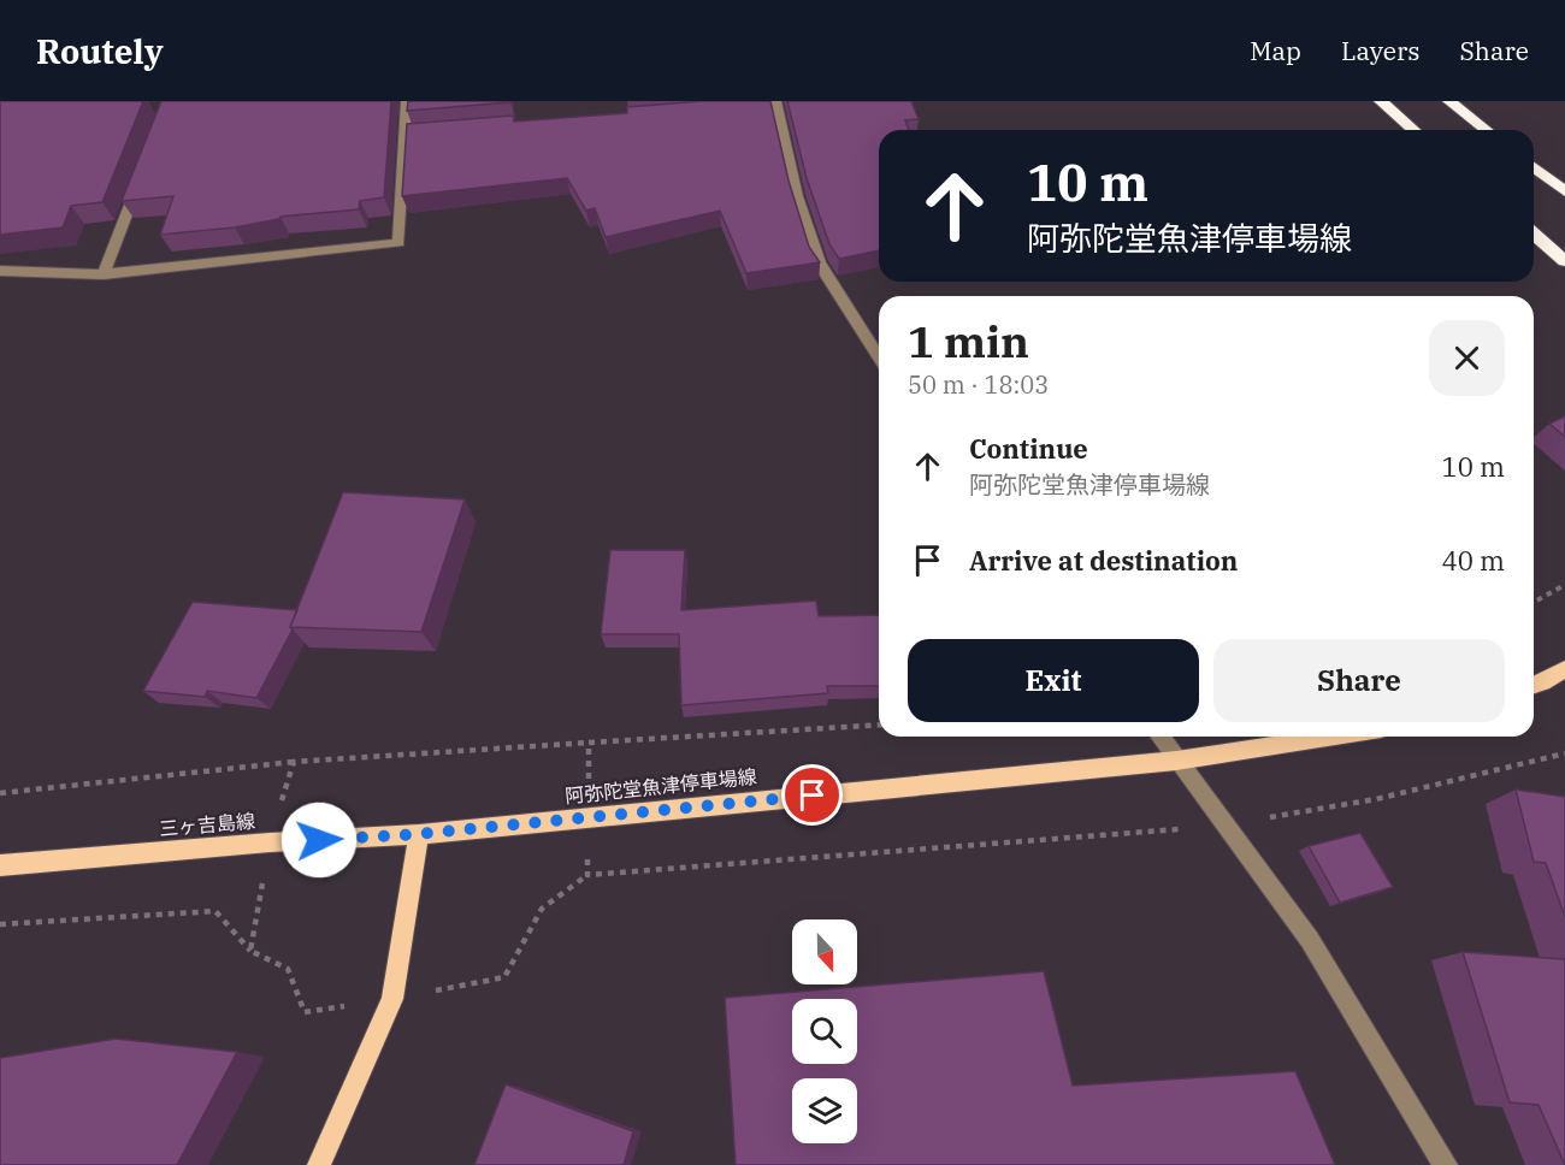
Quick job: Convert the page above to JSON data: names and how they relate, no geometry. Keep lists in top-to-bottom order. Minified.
{"streets":{"main road":["阿弥陀堂魚津停車場線","三ヶ吉島線"]},"crossings":[["阿弥陀堂魚津停車場線","三ヶ吉島線"]],"north":"bottom","page":{"header":"Routely","nav":["Map","Layers","Share"],"turn":["10 m","阿弥陀堂魚津停車場線"],"heading":["1 min","50 m · 18:03"],"list":[{"name":"Continue","note":"阿弥陀堂魚津停車場線","value":"10 m"},{"name":"Arrive at destination","value":"40 m"}],"buttons":["Exit","Share"]}}
